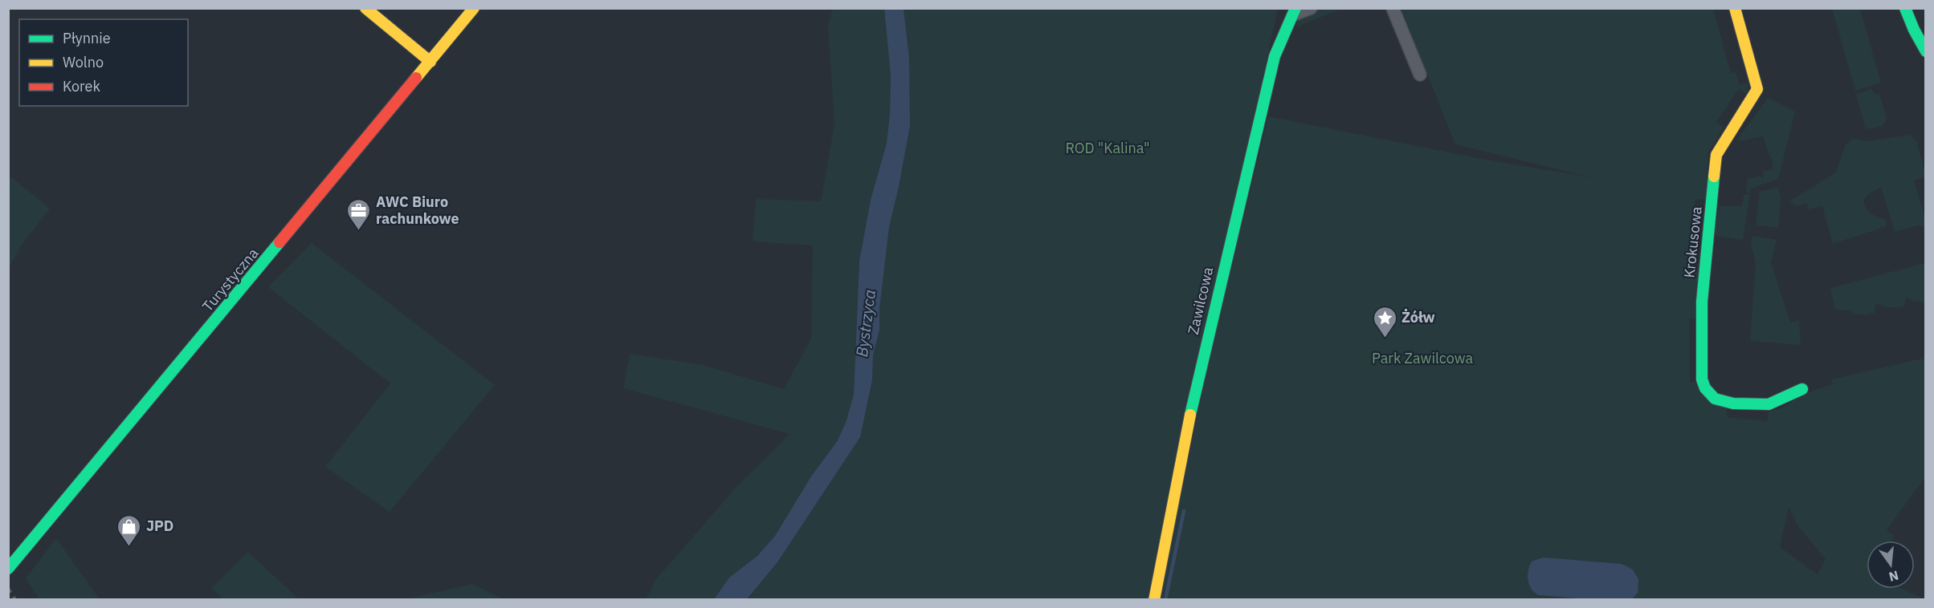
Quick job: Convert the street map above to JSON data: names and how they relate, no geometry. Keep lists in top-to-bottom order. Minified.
{"streets":{"street":["Krokusowa","Turystyczna","Zawilcowa"]},"water":["Bystrzyca"],"parks":["ROD \"Kalina\"","Park Zawilcowa"],"places":{"office":["AWC Biuro rachunkowe"],"place":["Żółw"],"shop":["JPD"]},"legend":["Płynnie","Wolno","Korek"],"north":"bottom"}
